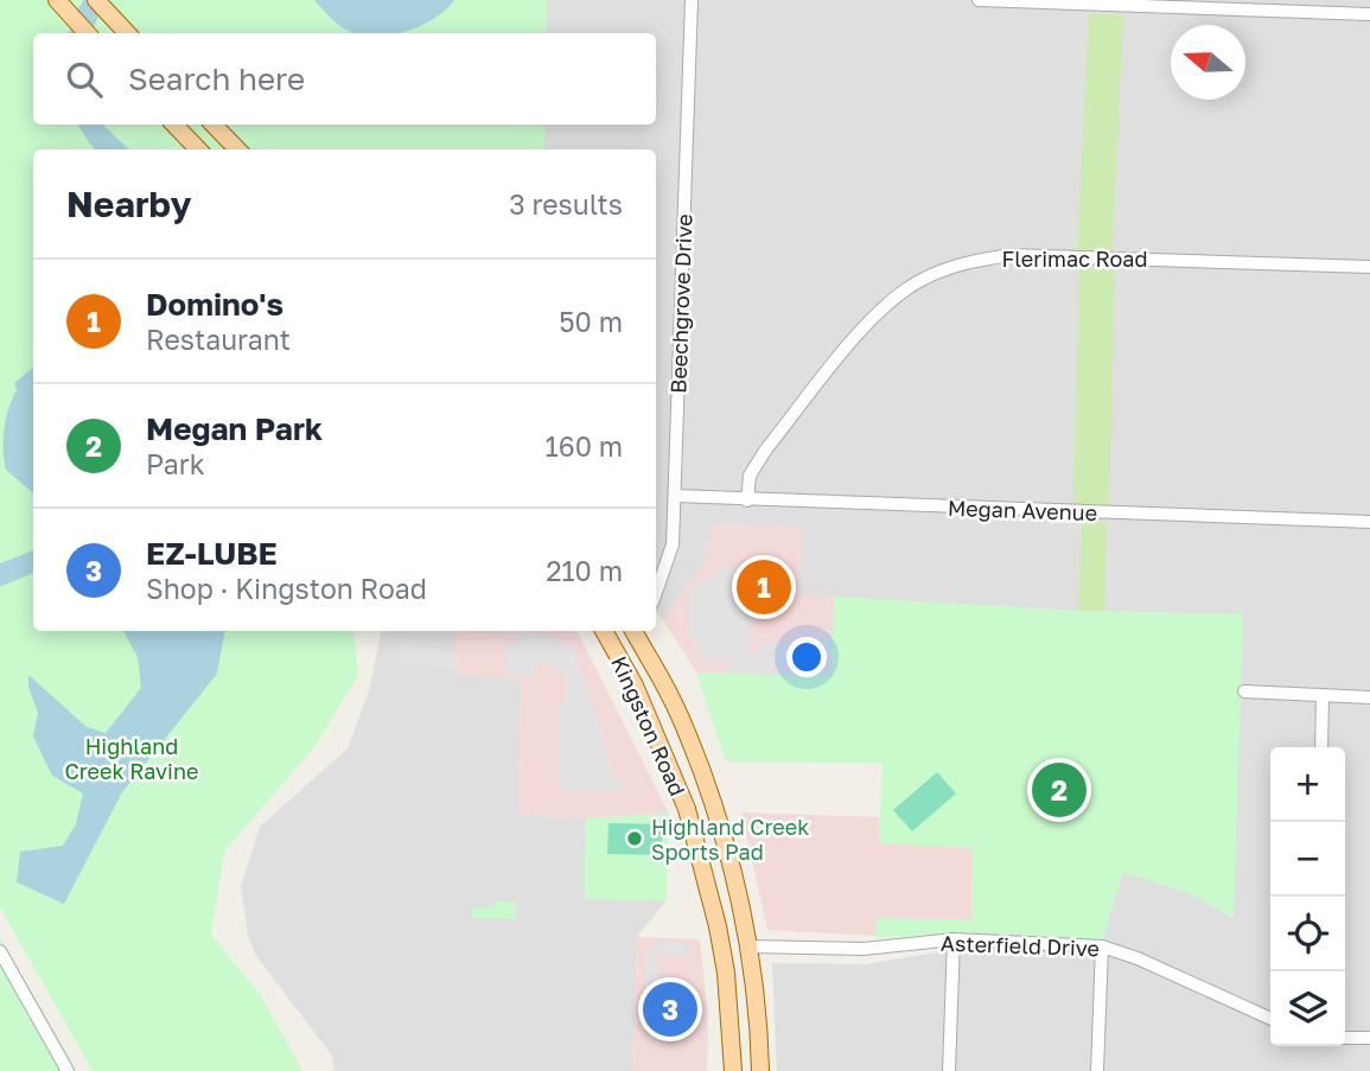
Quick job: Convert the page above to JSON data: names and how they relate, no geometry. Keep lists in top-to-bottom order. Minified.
{"streets":{"main road":["Kingston Road"],"street":["Flerimac Road","Beechgrove Drive","Megan Avenue","Asterfield Drive"]},"crossings":[["Flerimac Road","Megan Avenue"],["Beechgrove Drive","Megan Avenue"],["Kingston Road","Asterfield Drive"]],"parks":["Highland Creek Ravine"],"places":["Highland Creek Sports Pad"],"north":"left","page":{"search":"Search here","heading":["Nearby","3 results"],"list":[{"mark":"1","name":"Domino's","note":"Restaurant","value":"50 m"},{"mark":"2","name":"Megan Park","note":"Park","value":"160 m"},{"mark":"3","name":"EZ-LUBE","note":"Shop · Kingston Road","value":"210 m"}],"pins":["1","2","3"],"map_buttons":["+","−"]}}
